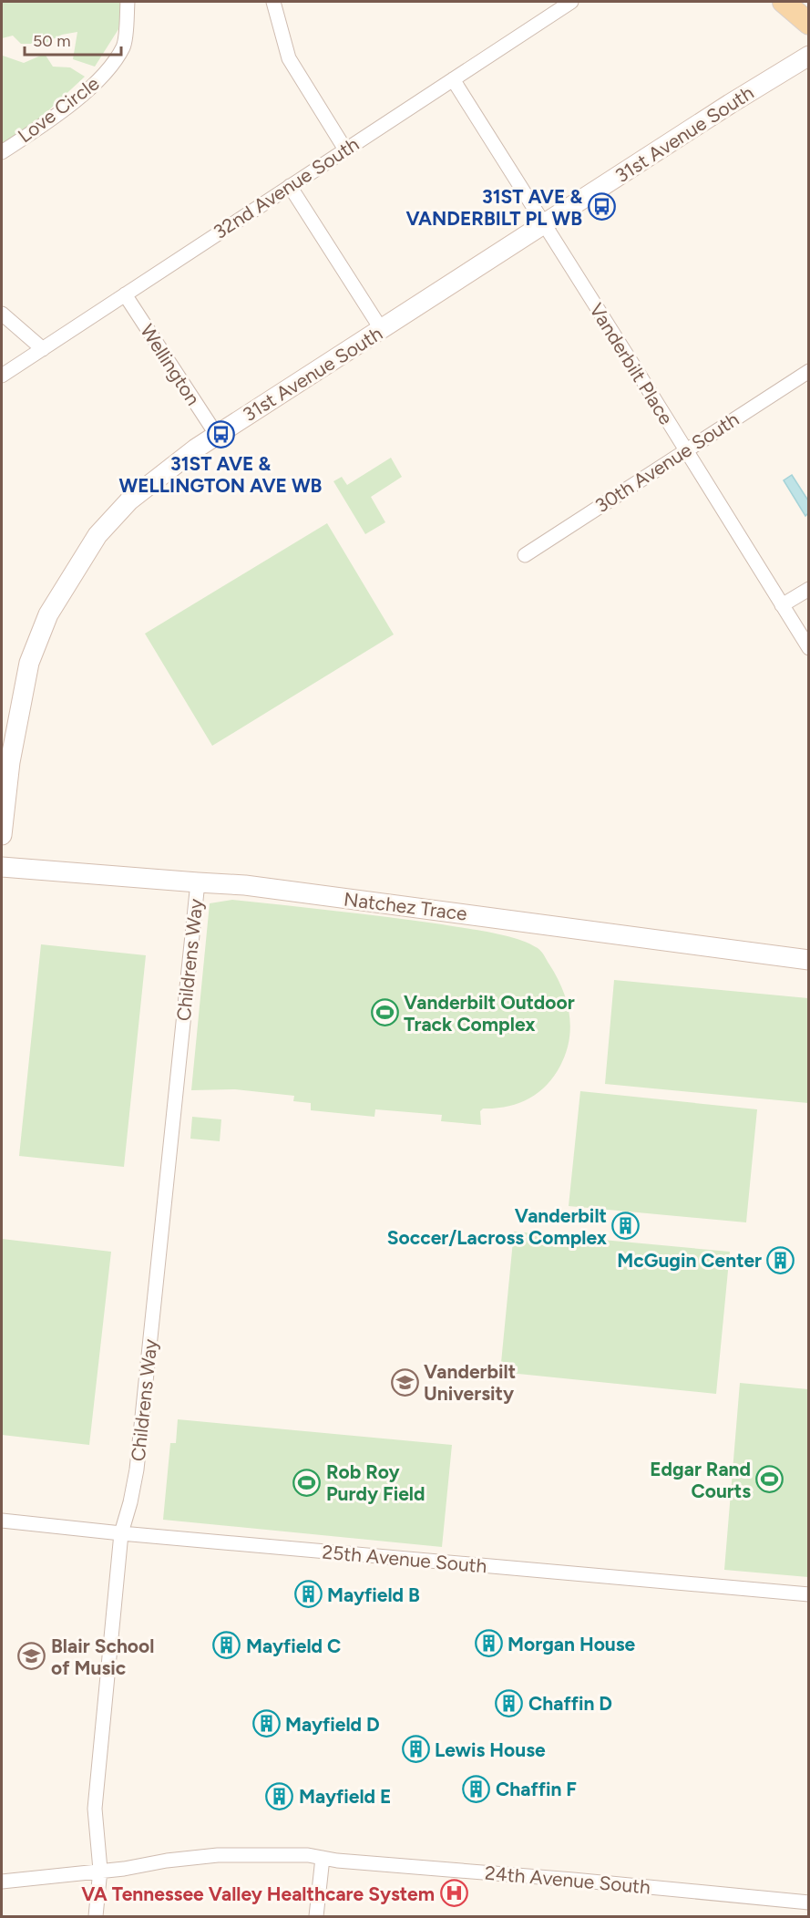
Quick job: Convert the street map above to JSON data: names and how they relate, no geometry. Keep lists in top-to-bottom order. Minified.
{"streets":{"main road":["31st Avenue South","Natchez Trace"],"street":["Love Circle","32nd Avenue South","Vanderbilt Place","Wellington","30th Avenue South","Childrens Way","25th Avenue South","24th Avenue South"]},"crossings":[["31st Avenue South","Vanderbilt Place"],["31st Avenue South","Wellington"],["32nd Avenue South","Vanderbilt Place"],["32nd Avenue South","Wellington"],["Vanderbilt Place","30th Avenue South"],["Natchez Trace","Childrens Way"],["Childrens Way","25th Avenue South"],["Childrens Way","24th Avenue South"]],"places":{"bus stop":["31ST AVE & VANDERBILT PL WB","31ST AVE & WELLINGTON AVE WB"],"sports":["Vanderbilt Outdoor Track Complex","Edgar Rand Courts","Rob Roy Purdy Field"],"building":["Vanderbilt Soccer/Lacross Complex","McGugin Center","Mayfield B","Morgan House","Mayfield C","Chaffin D","Mayfield D","Lewis House","Chaffin F","Mayfield E"],"school or university":["Vanderbilt University","Blair School of Music"],"hospital":["VA Tennessee Valley Healthcare System"]},"scale_bar":"50 m"}
